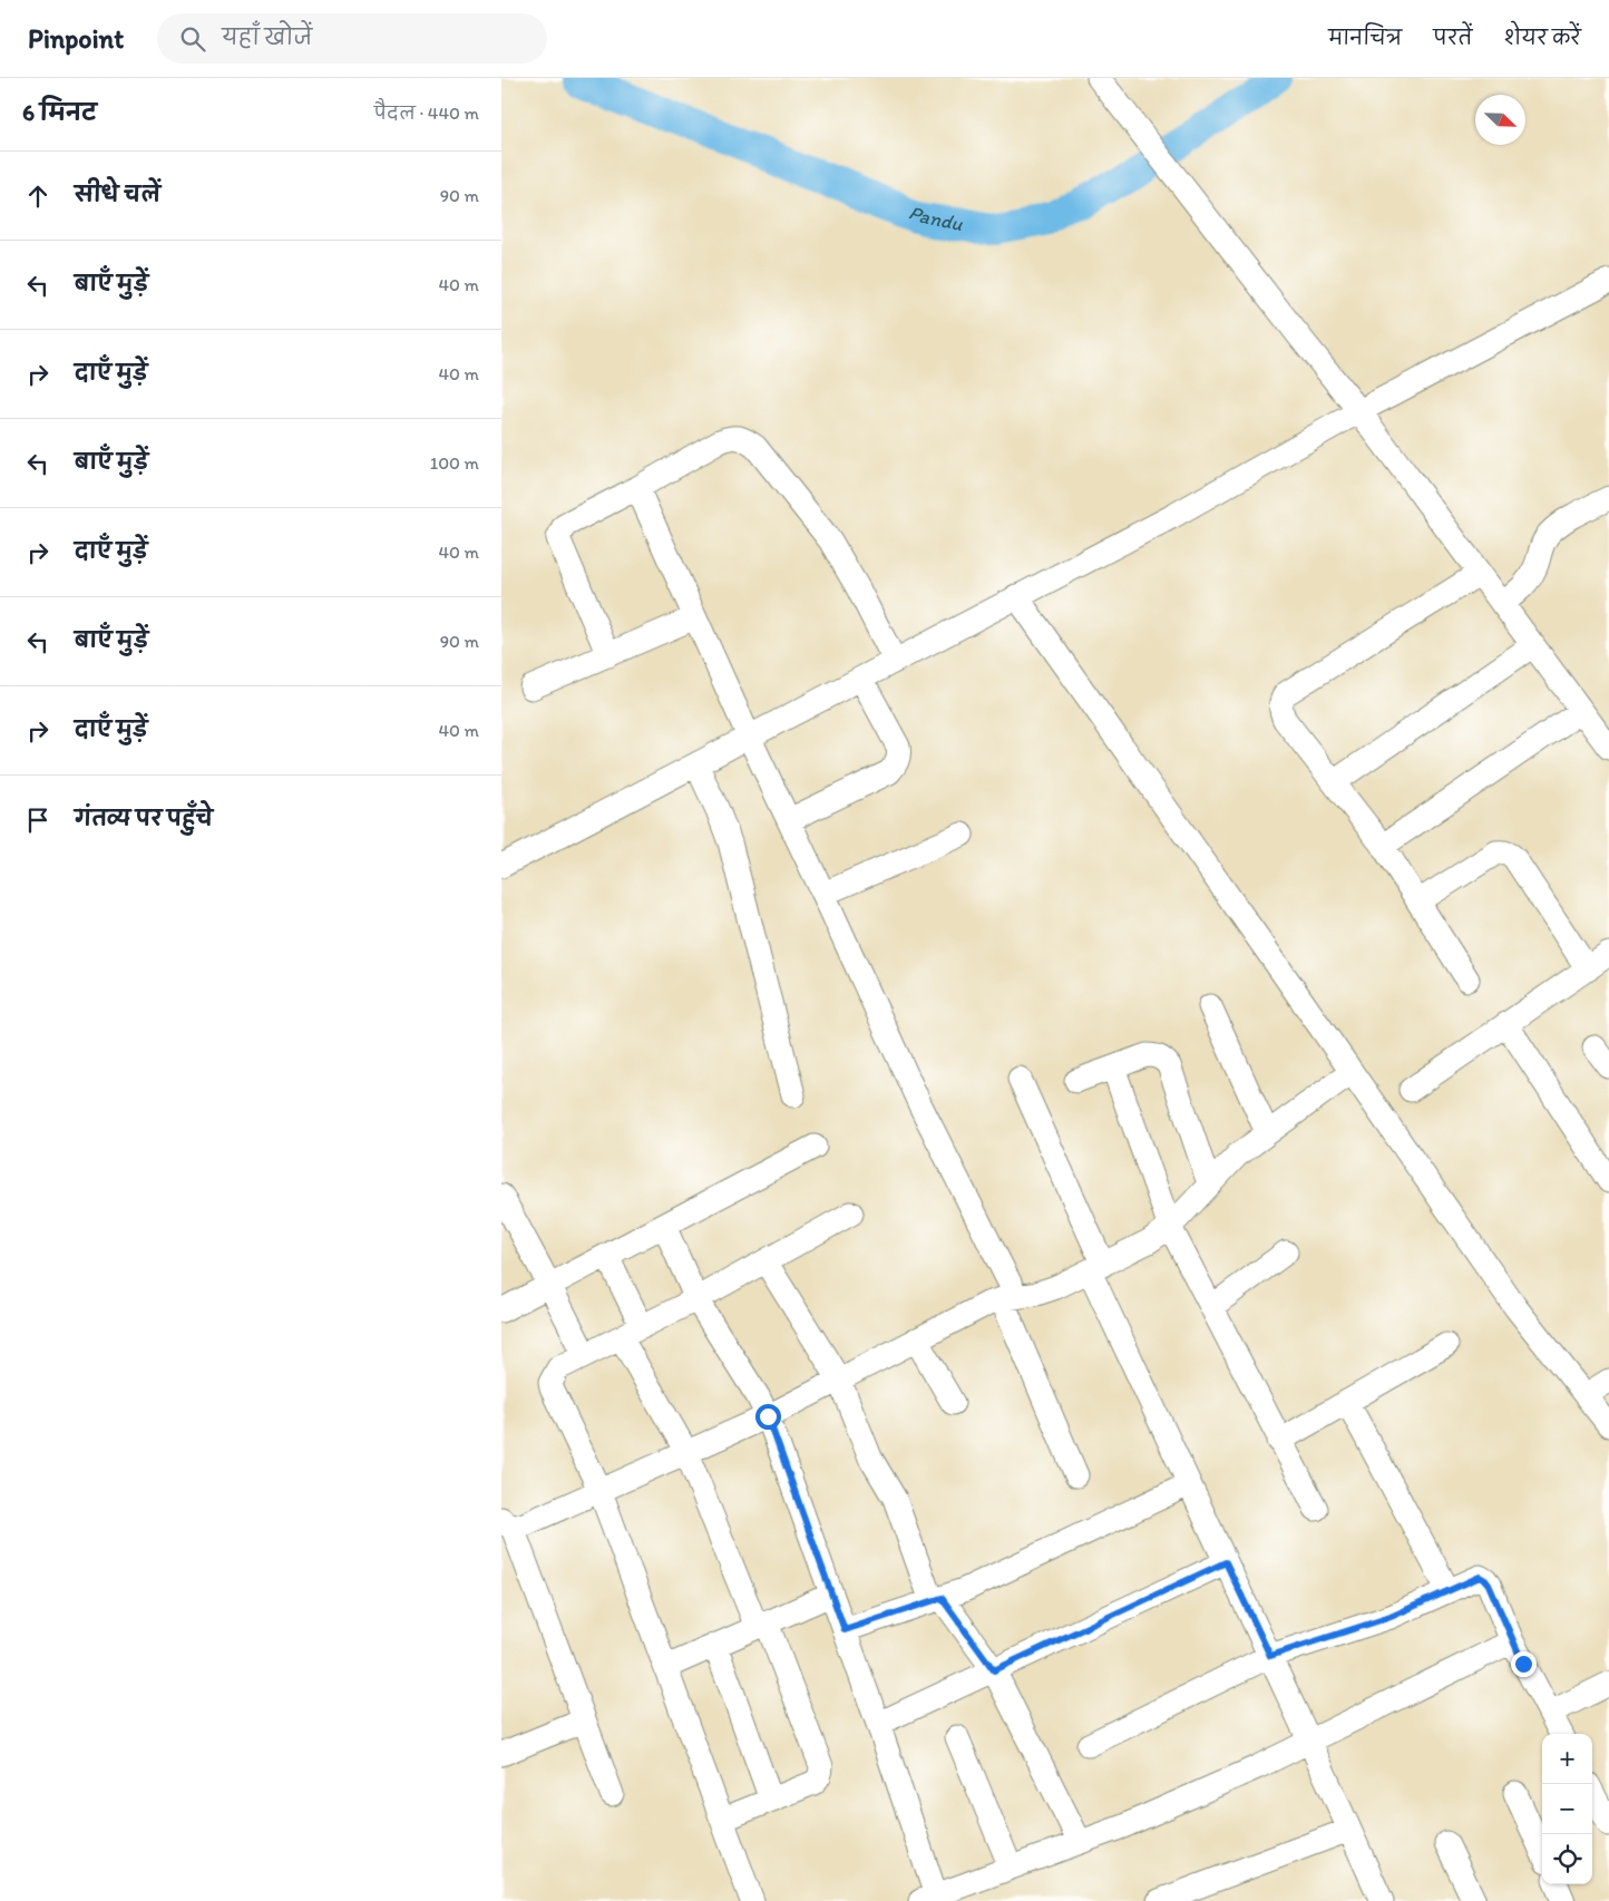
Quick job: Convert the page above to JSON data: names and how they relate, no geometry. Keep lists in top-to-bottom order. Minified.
{"water":["Pandu"],"north":"bottom right","page":{"header":"Pinpoint","search":"यहाँ खोजें","nav":["मानचित्र","परतें","शेयर करें"],"heading":["6 मिनट","पैदल · 440 m"],"list":[["सीधे चलें","90 m"],["बाएँ मुड़ें","40 m"],["दाएँ मुड़ें","40 m"],["बाएँ मुड़ें","100 m"],["दाएँ मुड़ें","40 m"],["बाएँ मुड़ें","90 m"],["दाएँ मुड़ें","40 m"],"गंतव्य पर पहुँचे"],"map_buttons":["+","−"]}}
